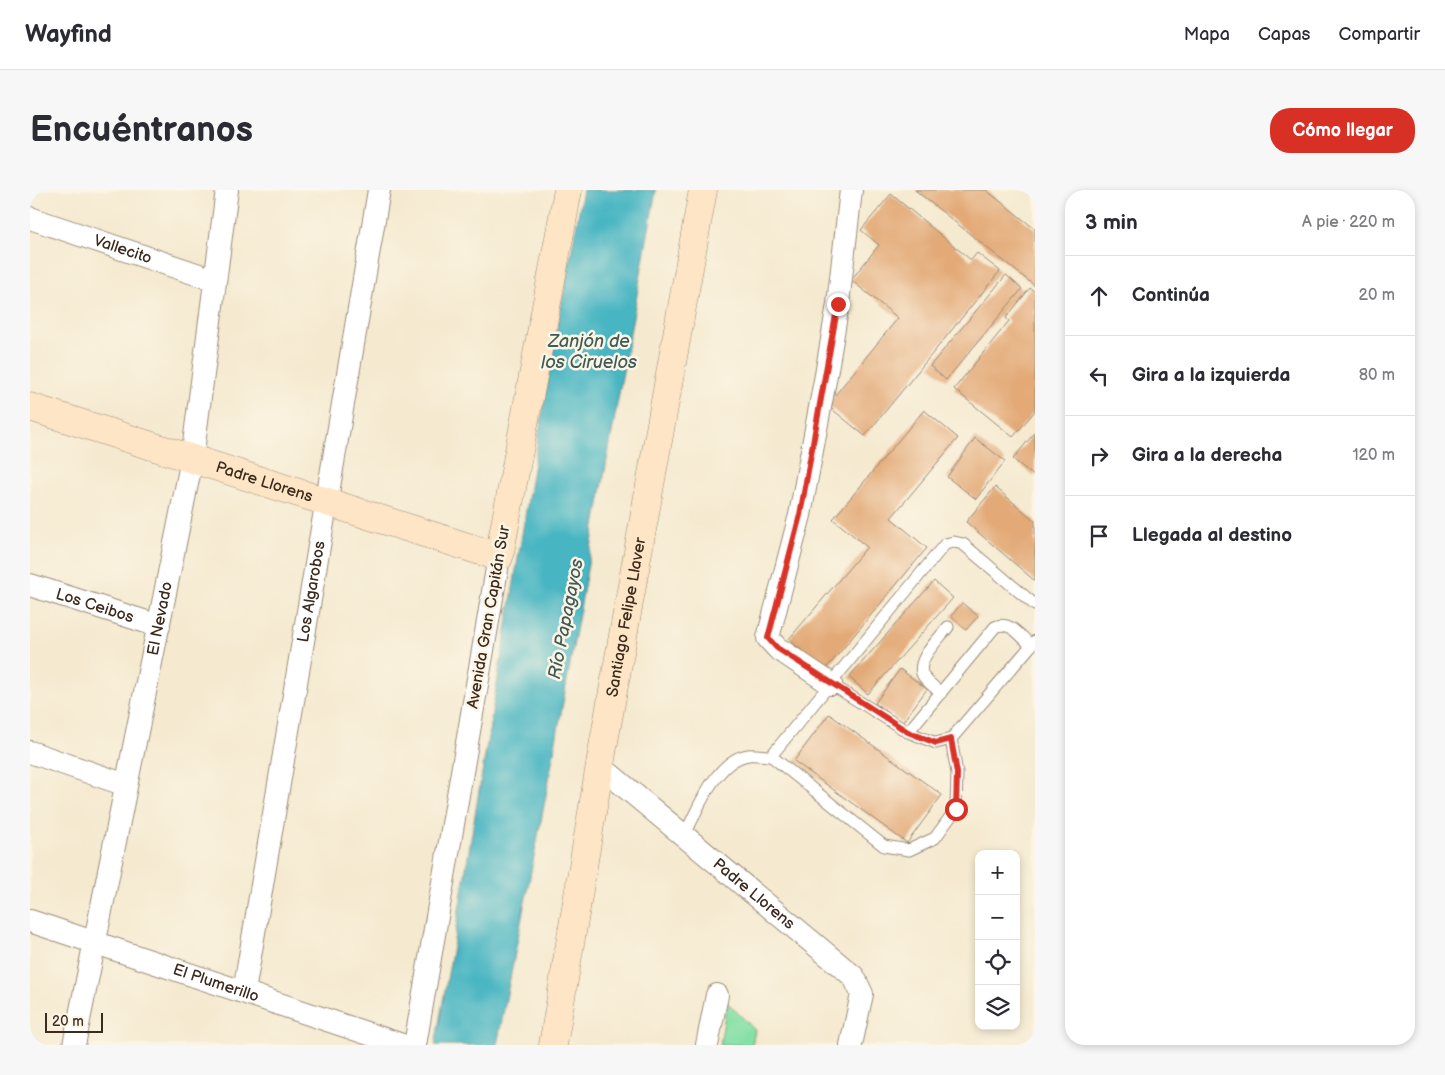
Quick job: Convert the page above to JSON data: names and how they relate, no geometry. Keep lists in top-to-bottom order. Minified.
{"streets":{"street":["Vallecito","Padre Llorens","Los Algarobos","Los Ceibos","Avenida Gran Capitán Sur","Santiago Felipe Llaver","El Nevado","El Plumerillo"]},"crossings":[["Vallecito","El Nevado"],["Padre Llorens","Los Algarobos"],["Padre Llorens","Avenida Gran Capitán Sur"],["Padre Llorens","Santiago Felipe Llaver"],["Padre Llorens","El Nevado"],["Los Algarobos","El Plumerillo"],["Los Ceibos","El Nevado"],["El Nevado","El Plumerillo"]],"water":["Zanjón de los Ciruelos","Río Papagayos"],"scale_bar":"20 m","page":{"header":"Wayfind","nav":["Mapa","Capas","Compartir"],"buttons":"Cómo llegar","title":"Encuéntranos","heading":["3 min","A pie · 220 m"],"list":[["Continúa","20 m"],["Gira a la izquierda","80 m"],["Gira a la derecha","120 m"],"Llegada al destino"],"map_buttons":["+","−"],"scale":"20 m"}}
